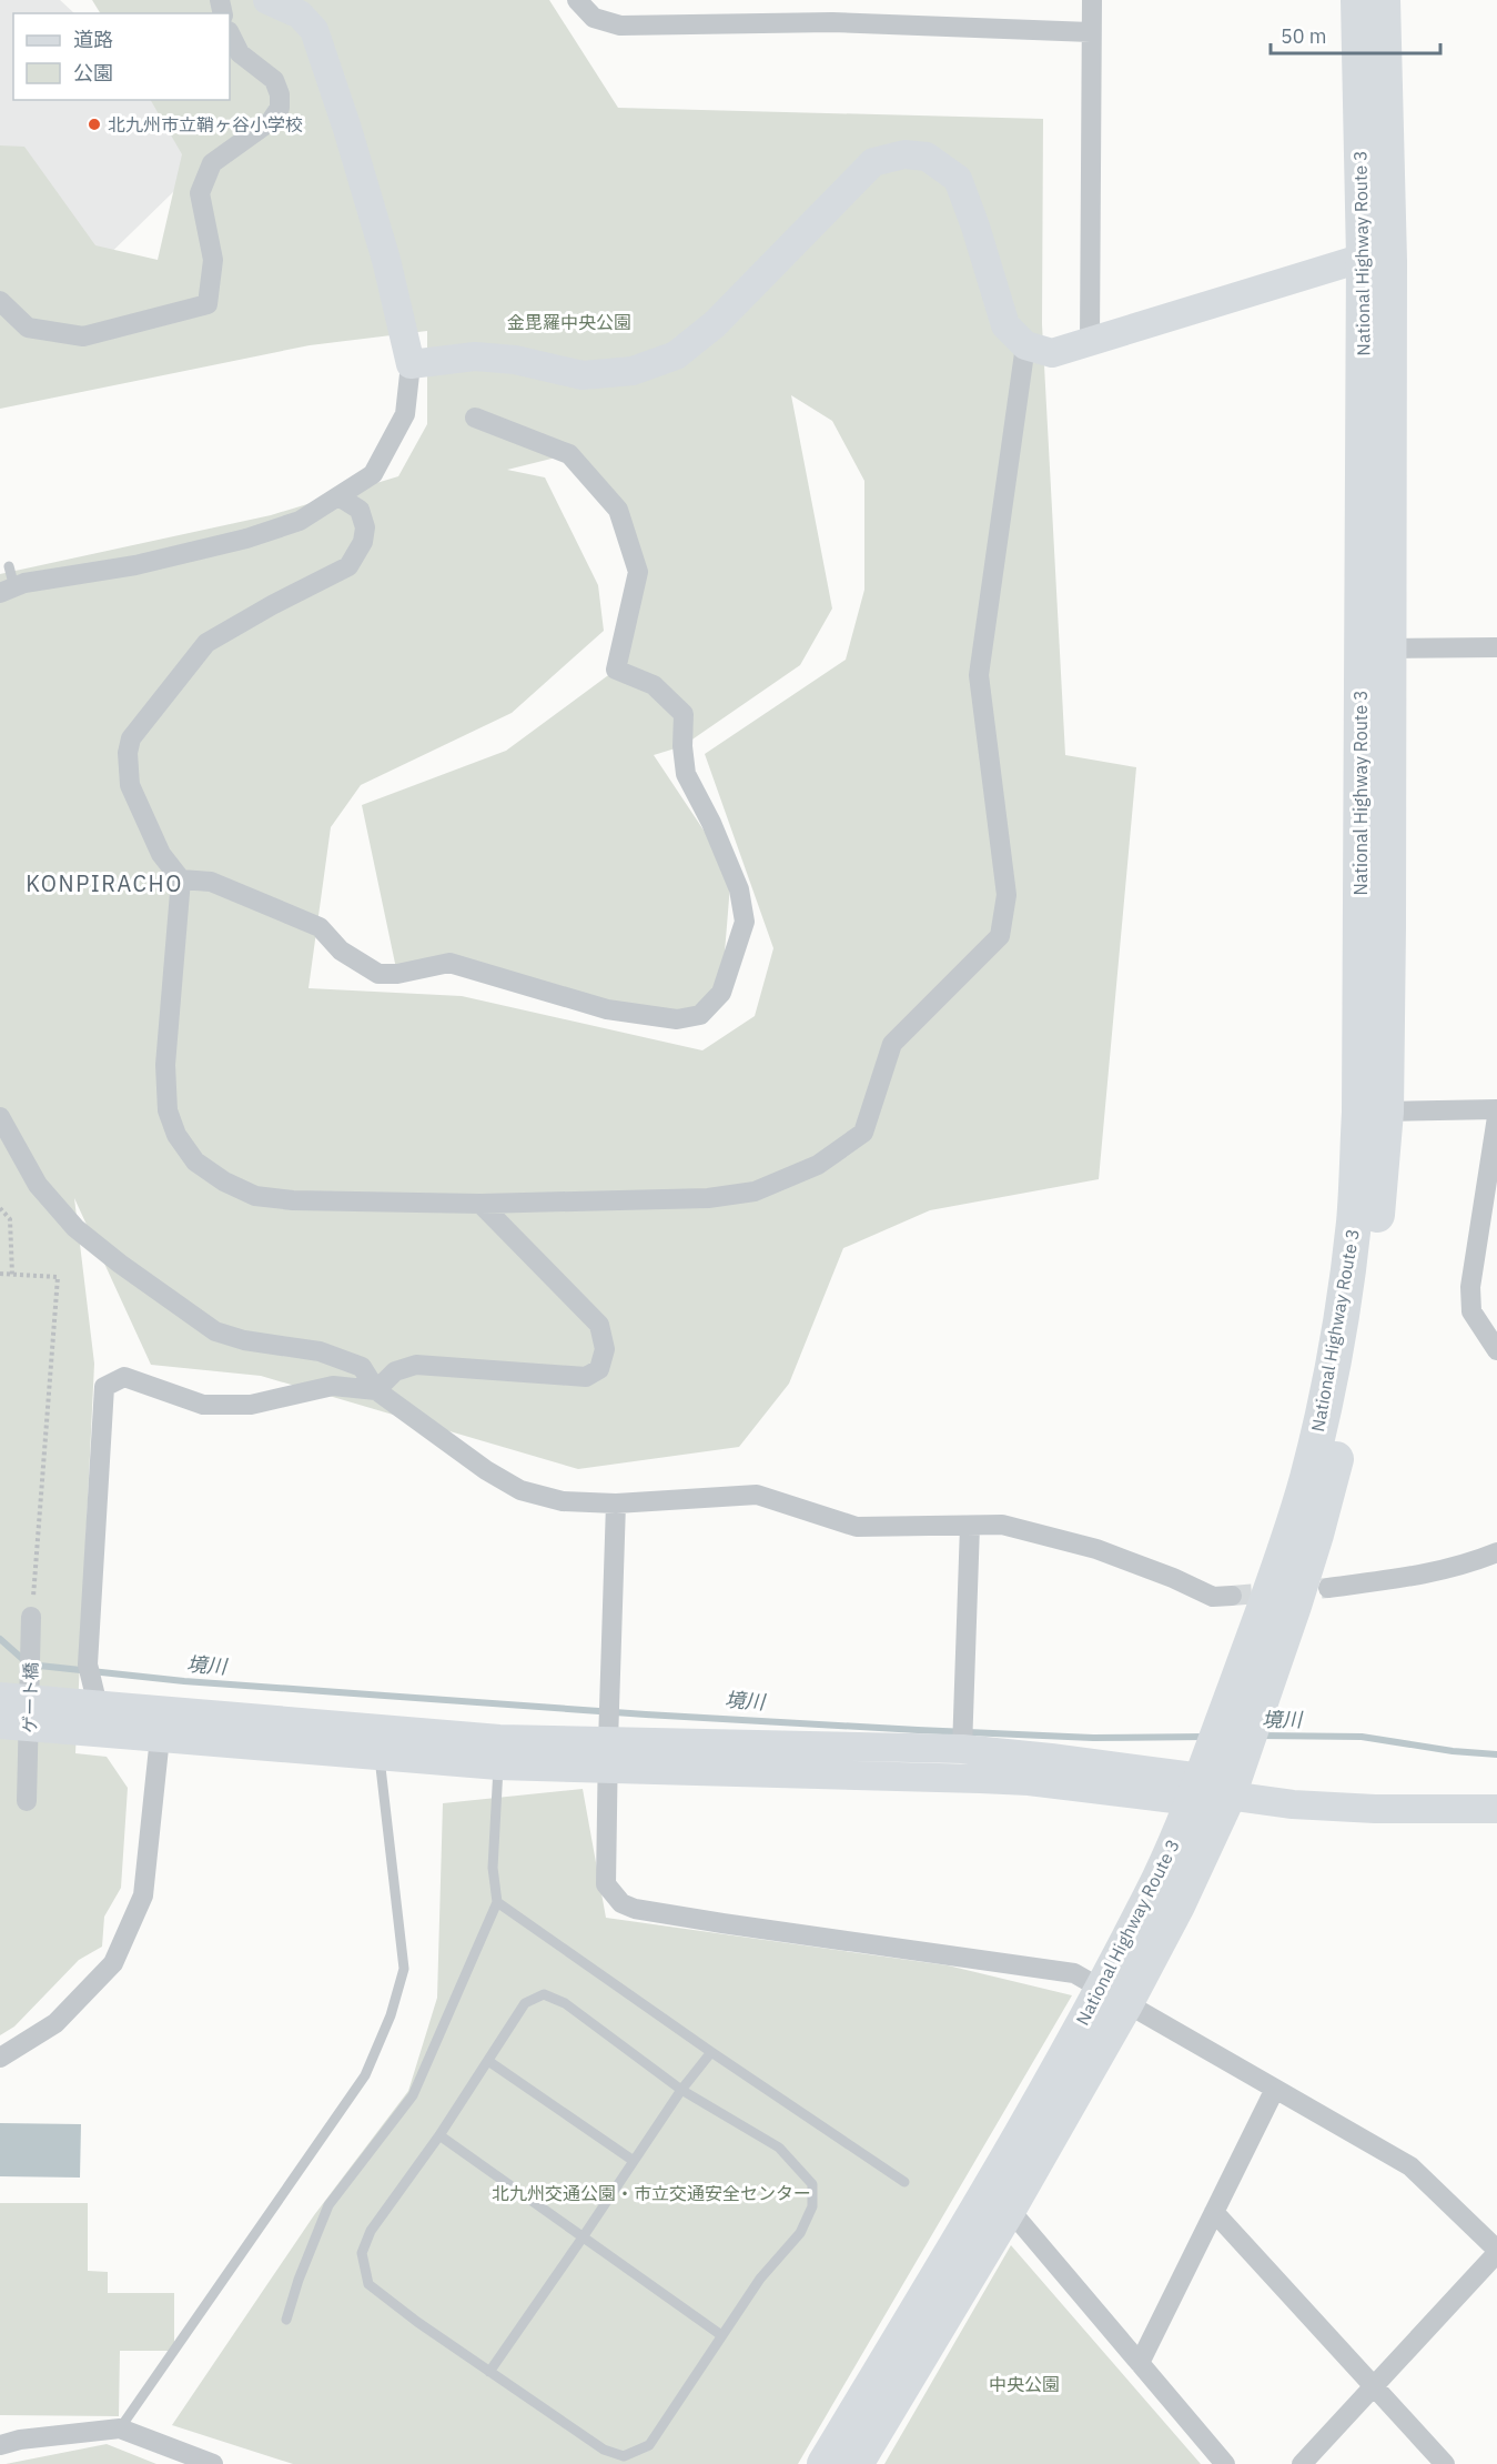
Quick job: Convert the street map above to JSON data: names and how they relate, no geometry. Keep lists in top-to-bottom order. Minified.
{"streets":{"highway":["National Highway Route 3"],"street":["ゲート橋"]},"districts":["KONPIRACHO"],"water":["境川"],"parks":["金毘羅中央公園","北九州交通公園・市立交通安全センター","中央公園"],"places":["北九州市立鞘ヶ谷小学校"],"legend":["道路","公園"],"scale_bar":"50 m"}
